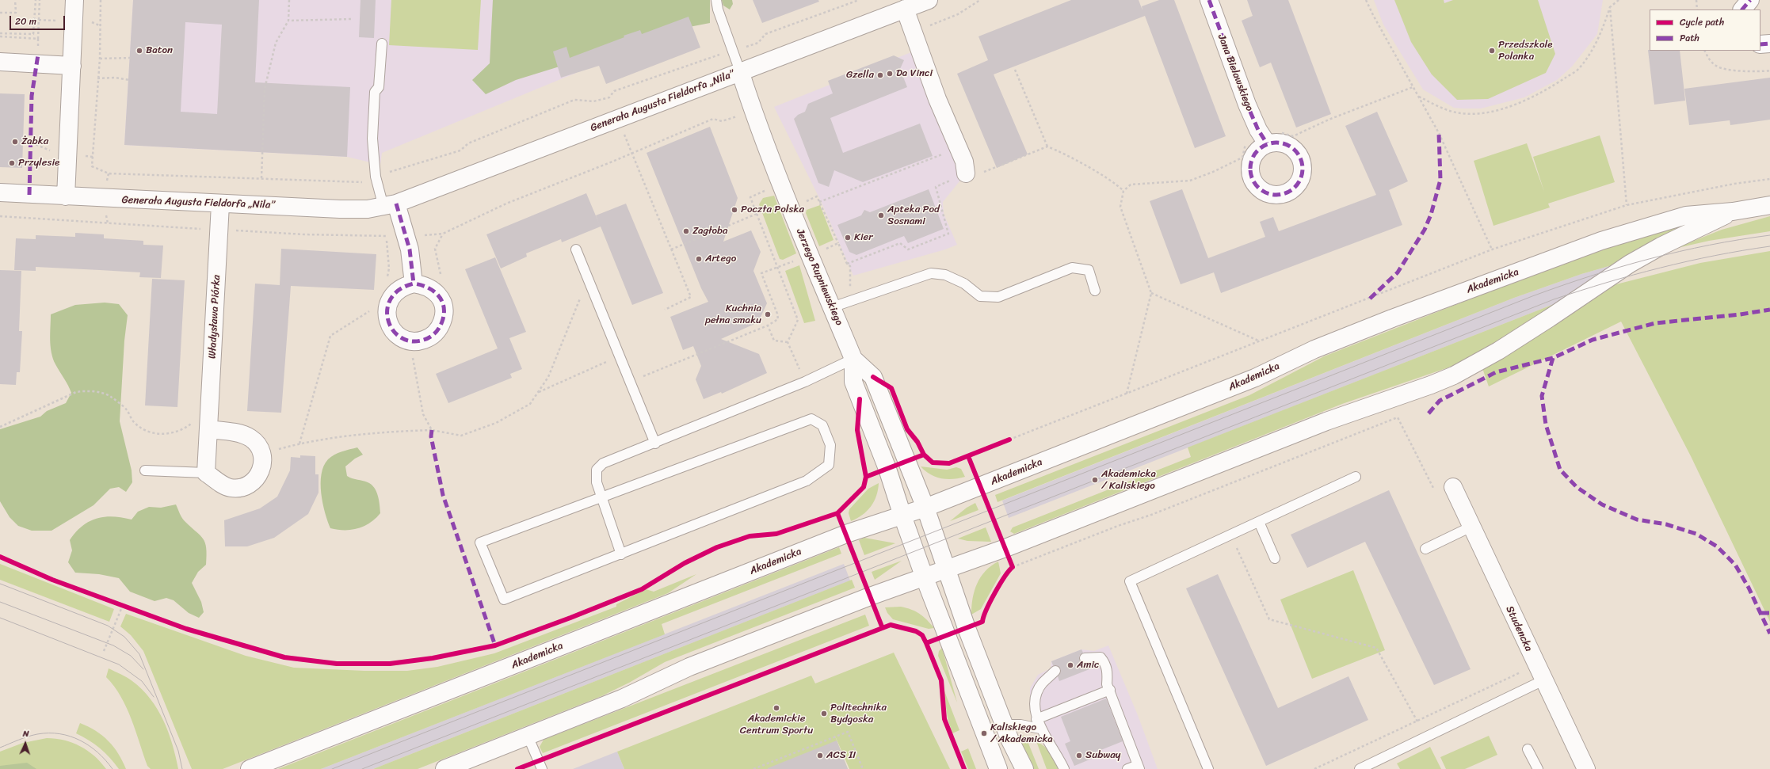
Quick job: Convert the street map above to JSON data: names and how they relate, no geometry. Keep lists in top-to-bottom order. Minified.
{"streets":{"street":["Jana Bielawskiego","Generała Augusta Fieldorfa „Nila”","Jerzego Rupniewskiego","Akademicka","Władysława Piórka","Studencka"]},"crossings":[["Generała Augusta Fieldorfa „Nila”","Jerzego Rupniewskiego"],["Generała Augusta Fieldorfa „Nila”","Władysława Piórka"],["Jerzego Rupniewskiego","Akademicka"]],"places":["Baton","Przedszkole Polanka","Da Vinci","Gzella","Żabka","Przylesie","Poczta Polska","Apteka Pod Sosnami","Zagłoba","Kier","Artego","Kuchnia pełna smaku","Akademicka / Kaliskiego","Amic","Akademickie Centrum Sportu","Politechnika Bydgoska","Kaliskiego / Akademicka","ACS II","Subway"],"legend":["Cycle path","Path"],"scale_bar":"20 m","north":"top"}
